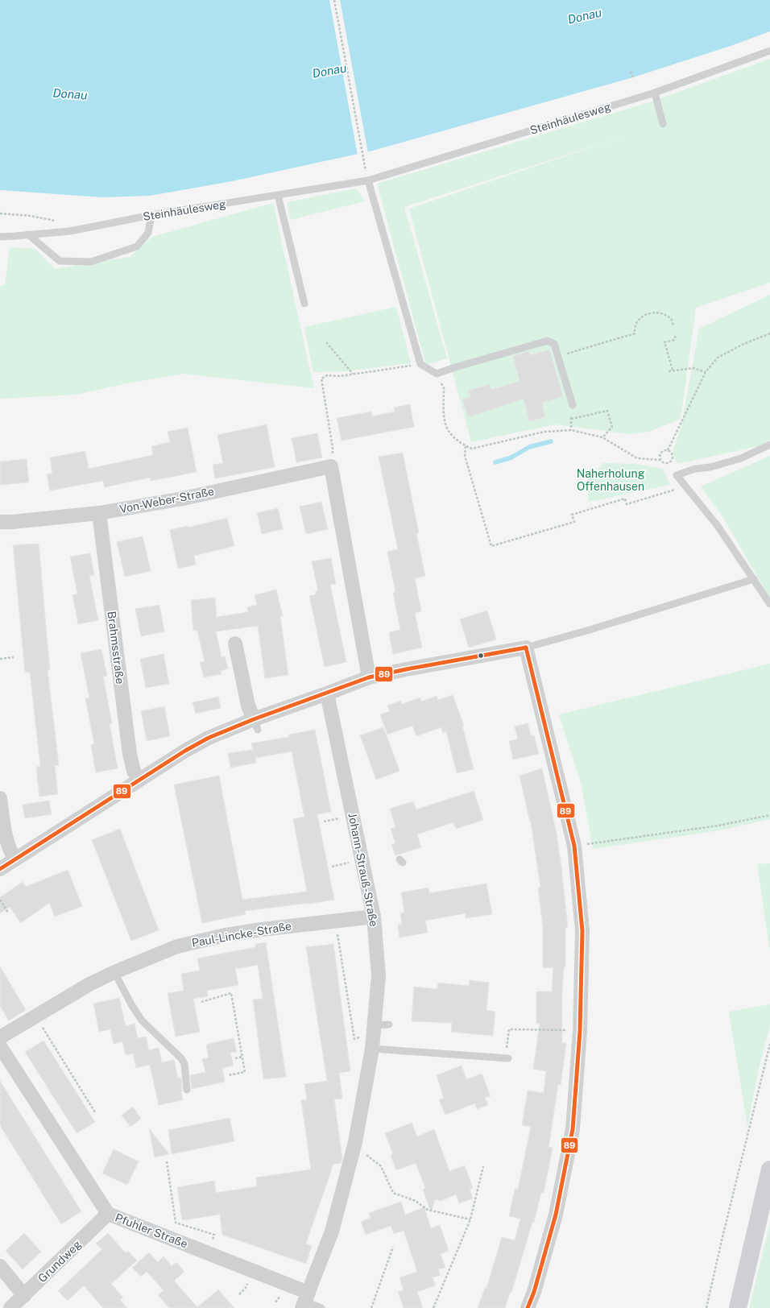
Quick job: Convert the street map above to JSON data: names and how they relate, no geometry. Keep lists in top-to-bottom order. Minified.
{"streets":{"street":["Von-Weber-Straße","Brahmsstraße","Johann-Strauß-Straße","Paul-Lincke-Straße","Pfuhler Straße","Grundweg"],"lane":["Steinhäulesweg"]},"crossings":[["Von-Weber-Straße","Brahmsstraße"],["Johann-Strauß-Straße","Paul-Lincke-Straße"],["Johann-Strauß-Straße","Pfuhler Straße"],["Pfuhler Straße","Grundweg"]],"water":["Donau"],"parks":["Naherholung Offenhausen"],"lines":["transit line 89"]}
